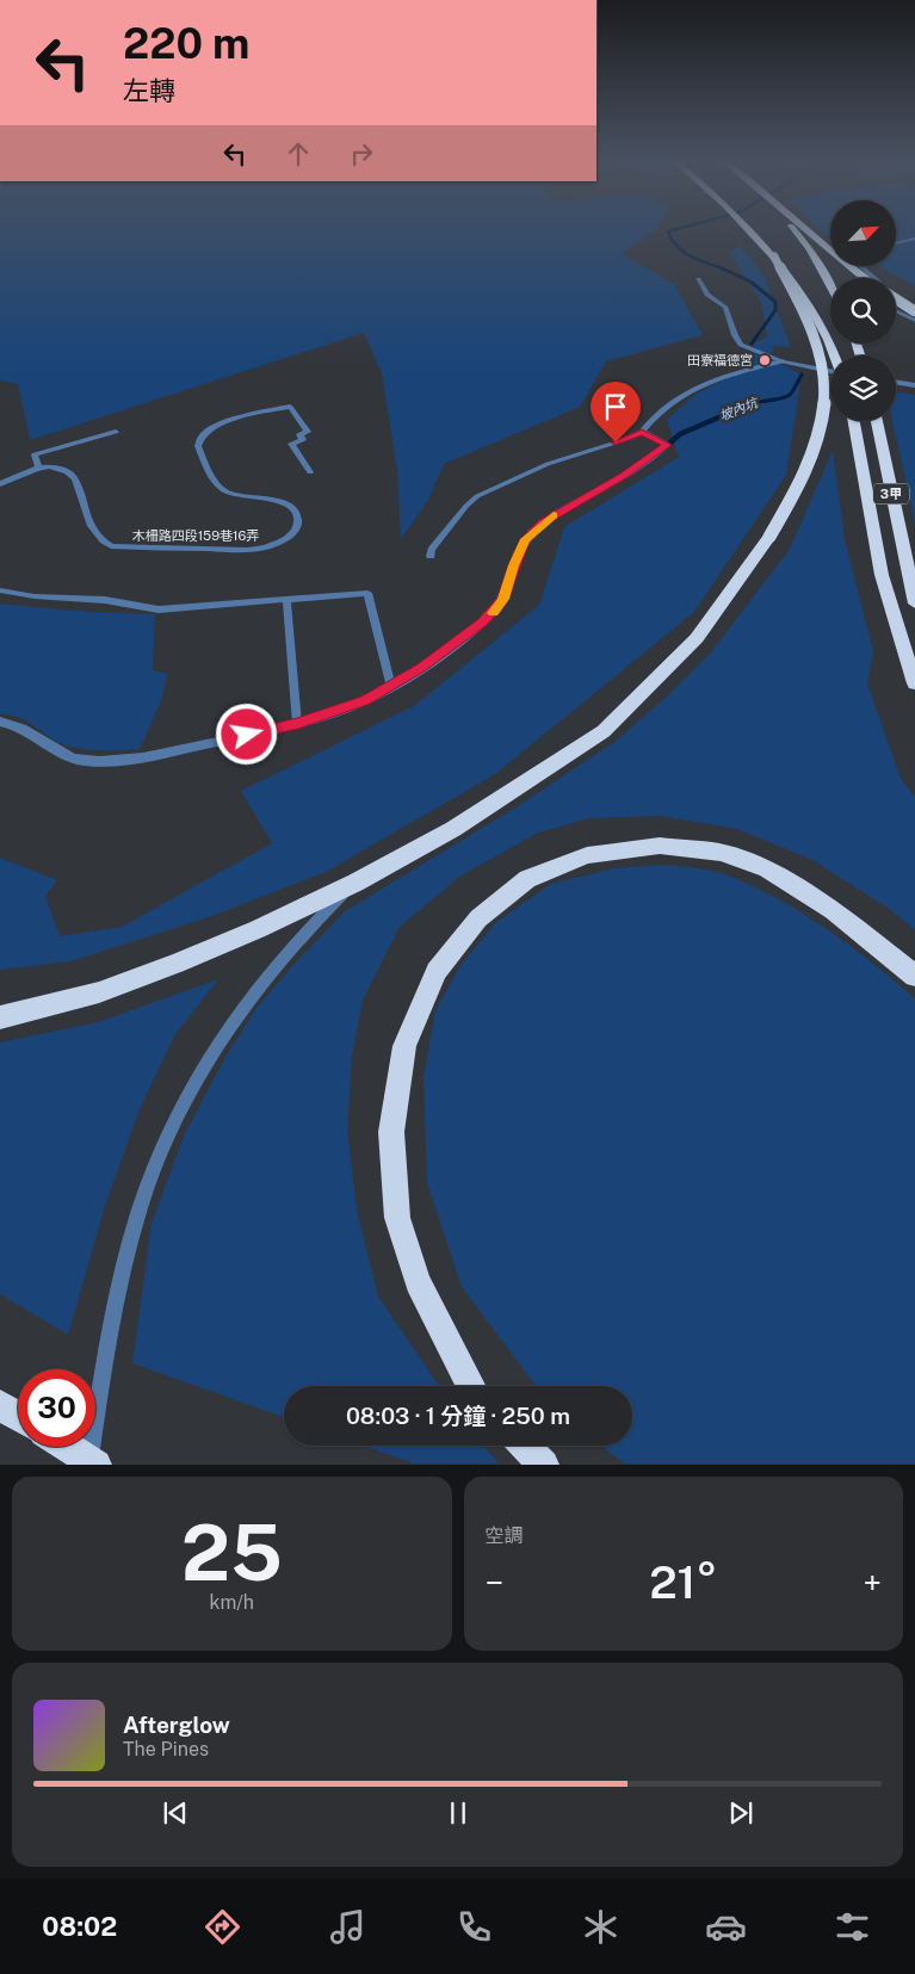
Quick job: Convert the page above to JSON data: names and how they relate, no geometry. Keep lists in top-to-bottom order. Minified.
{"streets":{"highway":["3甲"],"lane":["木柵路四段159巷16弄"]},"water":["坡內坑"],"places":["田寮福德宮"],"north":"top right","page":{"turn":["220 m","左轉"],"limit":"30","trip":"08:03 · 1 分鐘 · 250 m","tile":[["25","km/h"],"空調"],"heat":["−","21°","+"],"song":["Afterglow","The Pines"],"tabs":"08:02"}}
